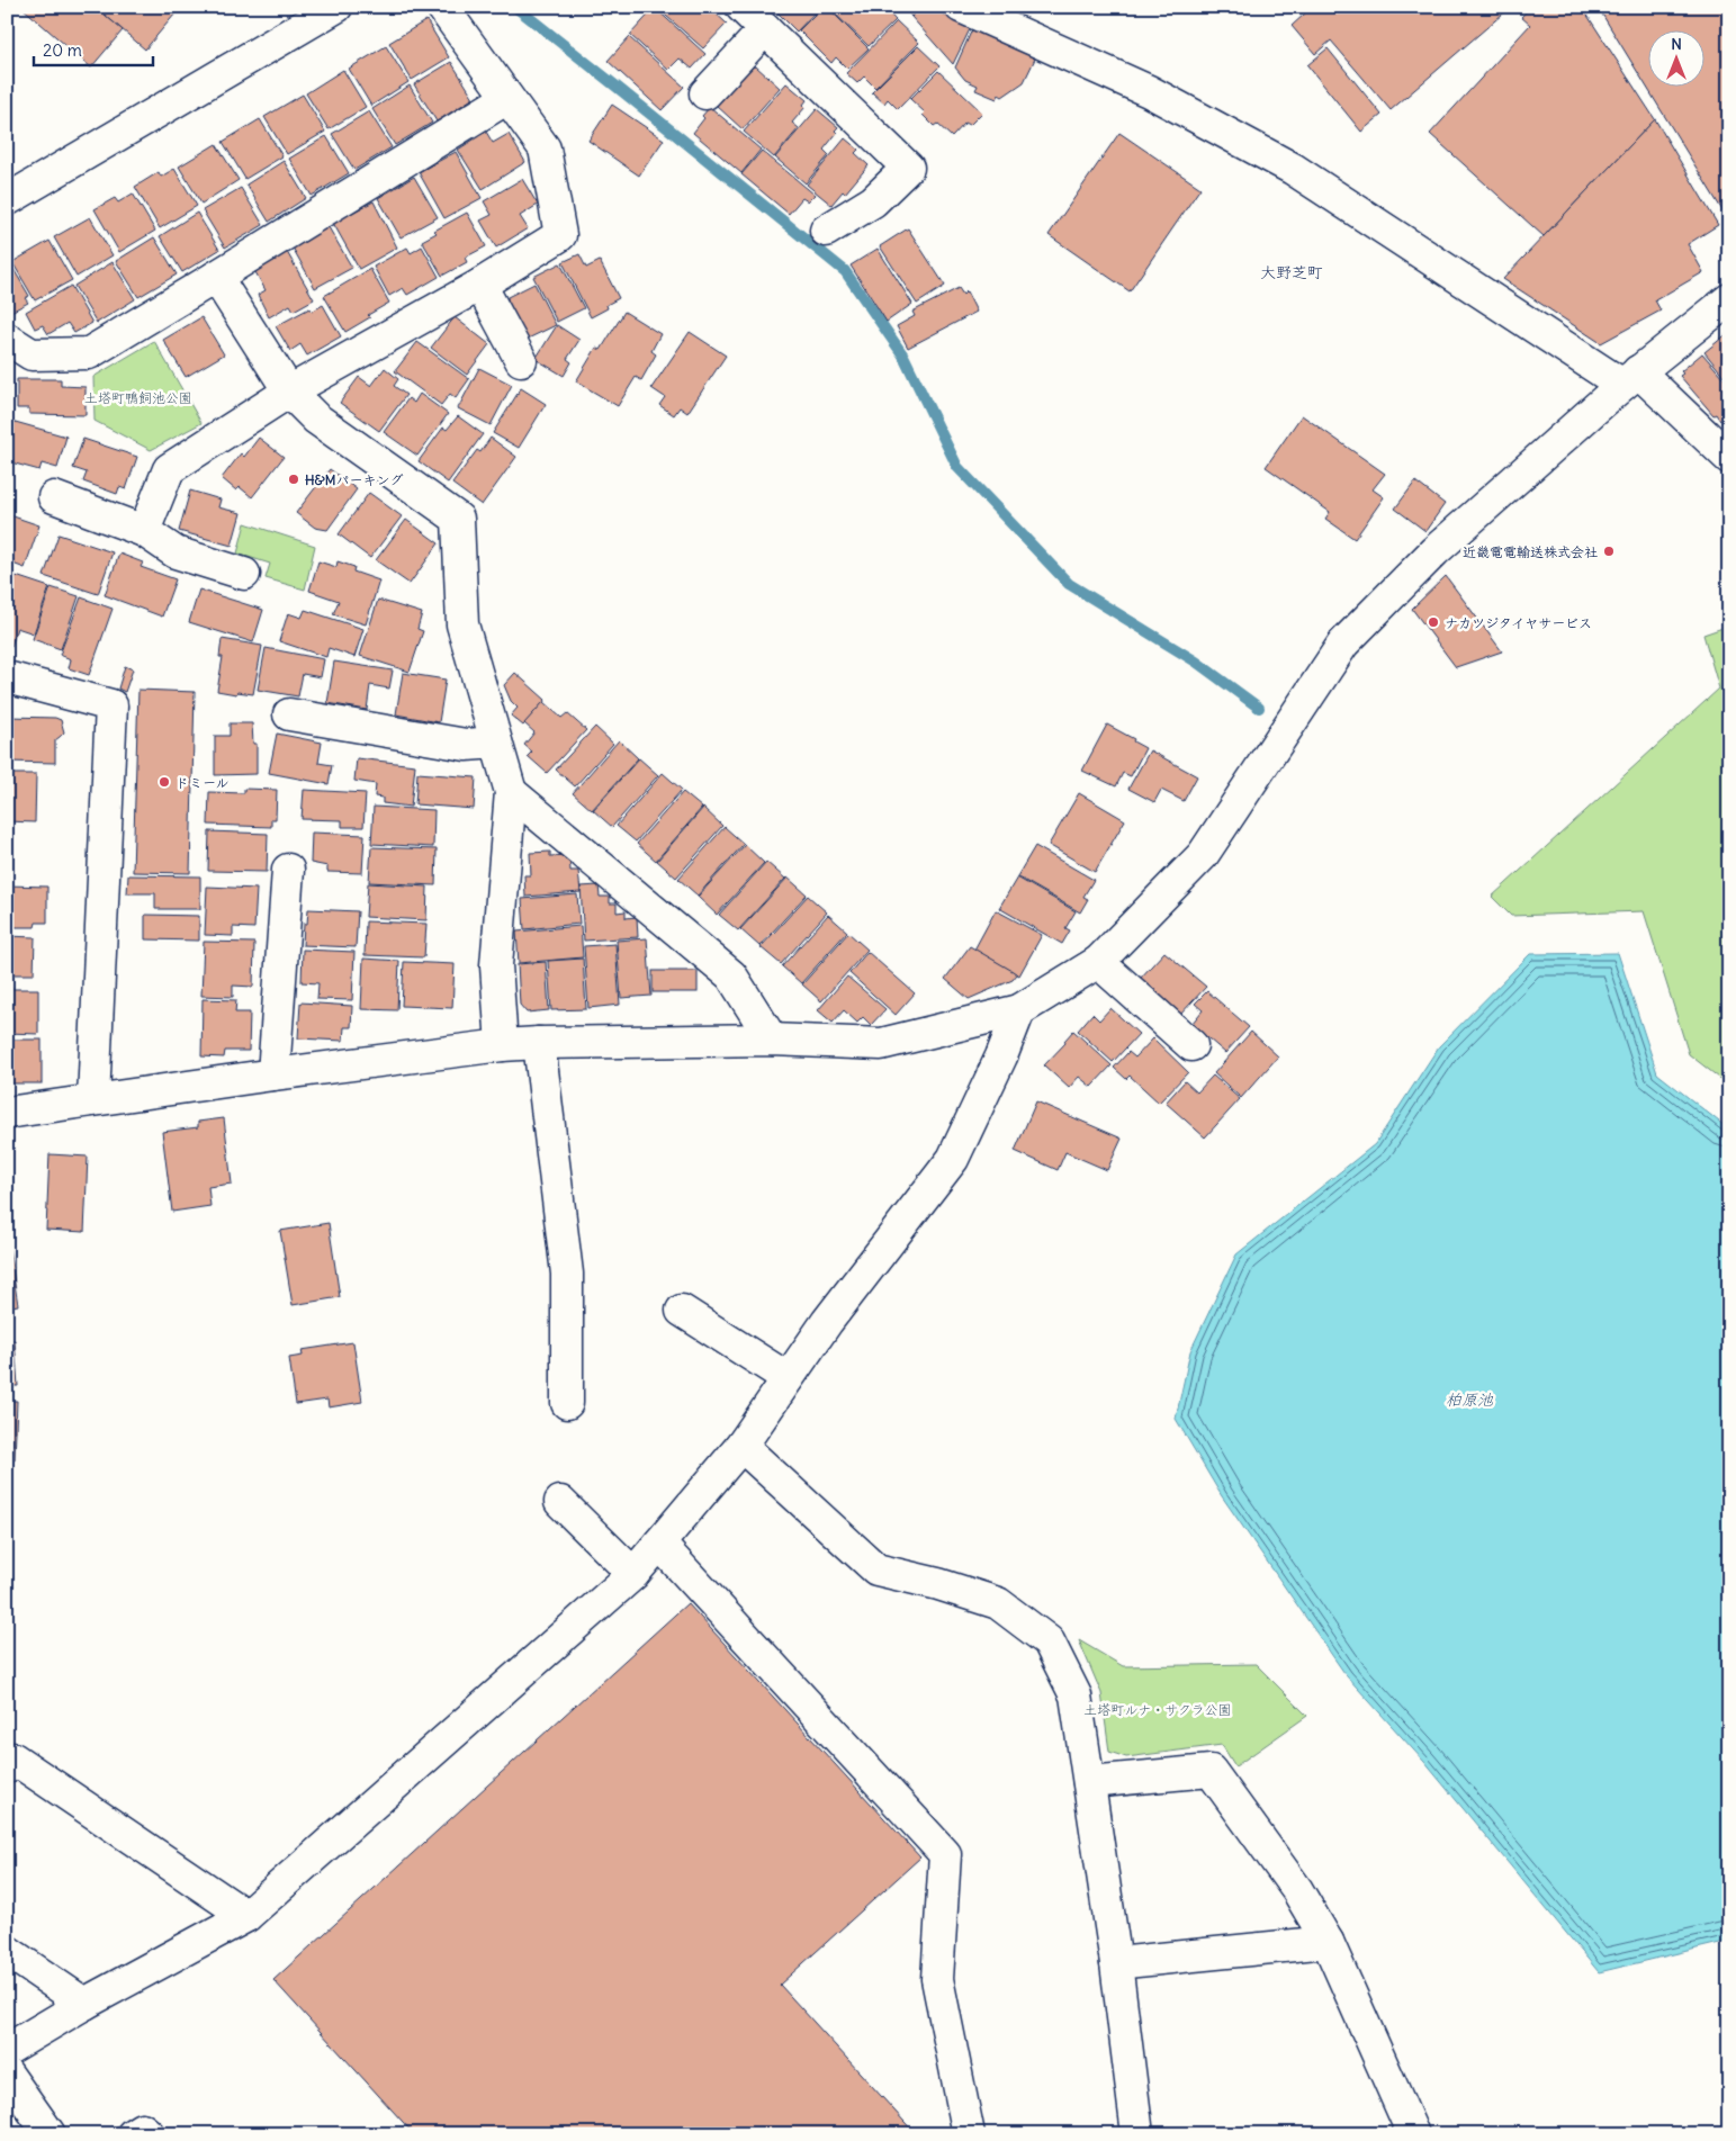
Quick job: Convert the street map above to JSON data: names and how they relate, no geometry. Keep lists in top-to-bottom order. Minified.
{"districts":["大野芝町"],"water":["柏原池"],"parks":["土塔町鴨飼池公園","土塔町ルナ・サクラ公園"],"places":["H&Mパーキング","近畿電電輸送株式会社","ナカツジタイヤサービス","ドミール"],"scale_bar":"20 m","north":"top"}
